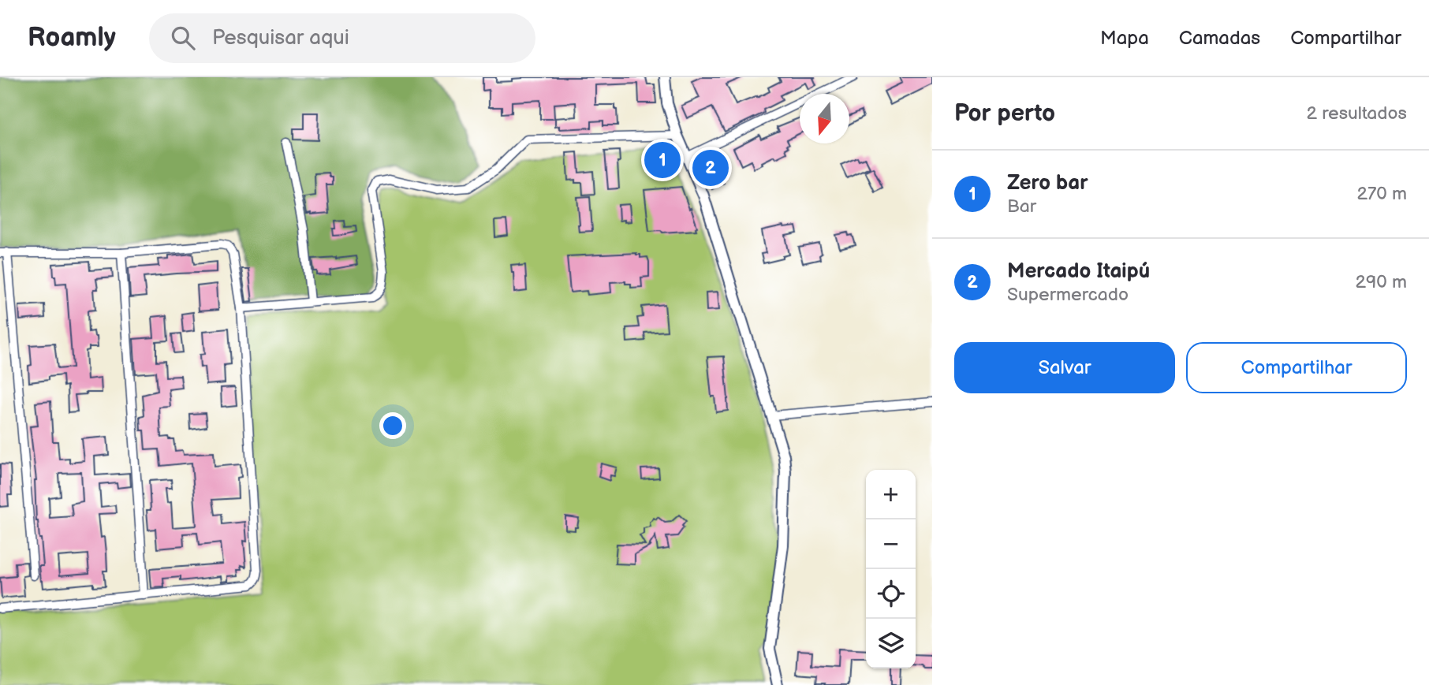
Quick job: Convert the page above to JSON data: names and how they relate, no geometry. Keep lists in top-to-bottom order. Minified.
{"north":"bottom","page":{"header":"Roamly","search":"Pesquisar aqui","nav":["Mapa","Camadas","Compartilhar"],"heading":["Por perto","2 resultados"],"pins":["1","2"],"list":[{"mark":"1","name":"Zero bar","note":"Bar","value":"270 m"},{"mark":"2","name":"Mercado Itaipú","note":"Supermercado","value":"290 m"}],"buttons":["Salvar","Compartilhar"],"map_buttons":["+","−"]}}
